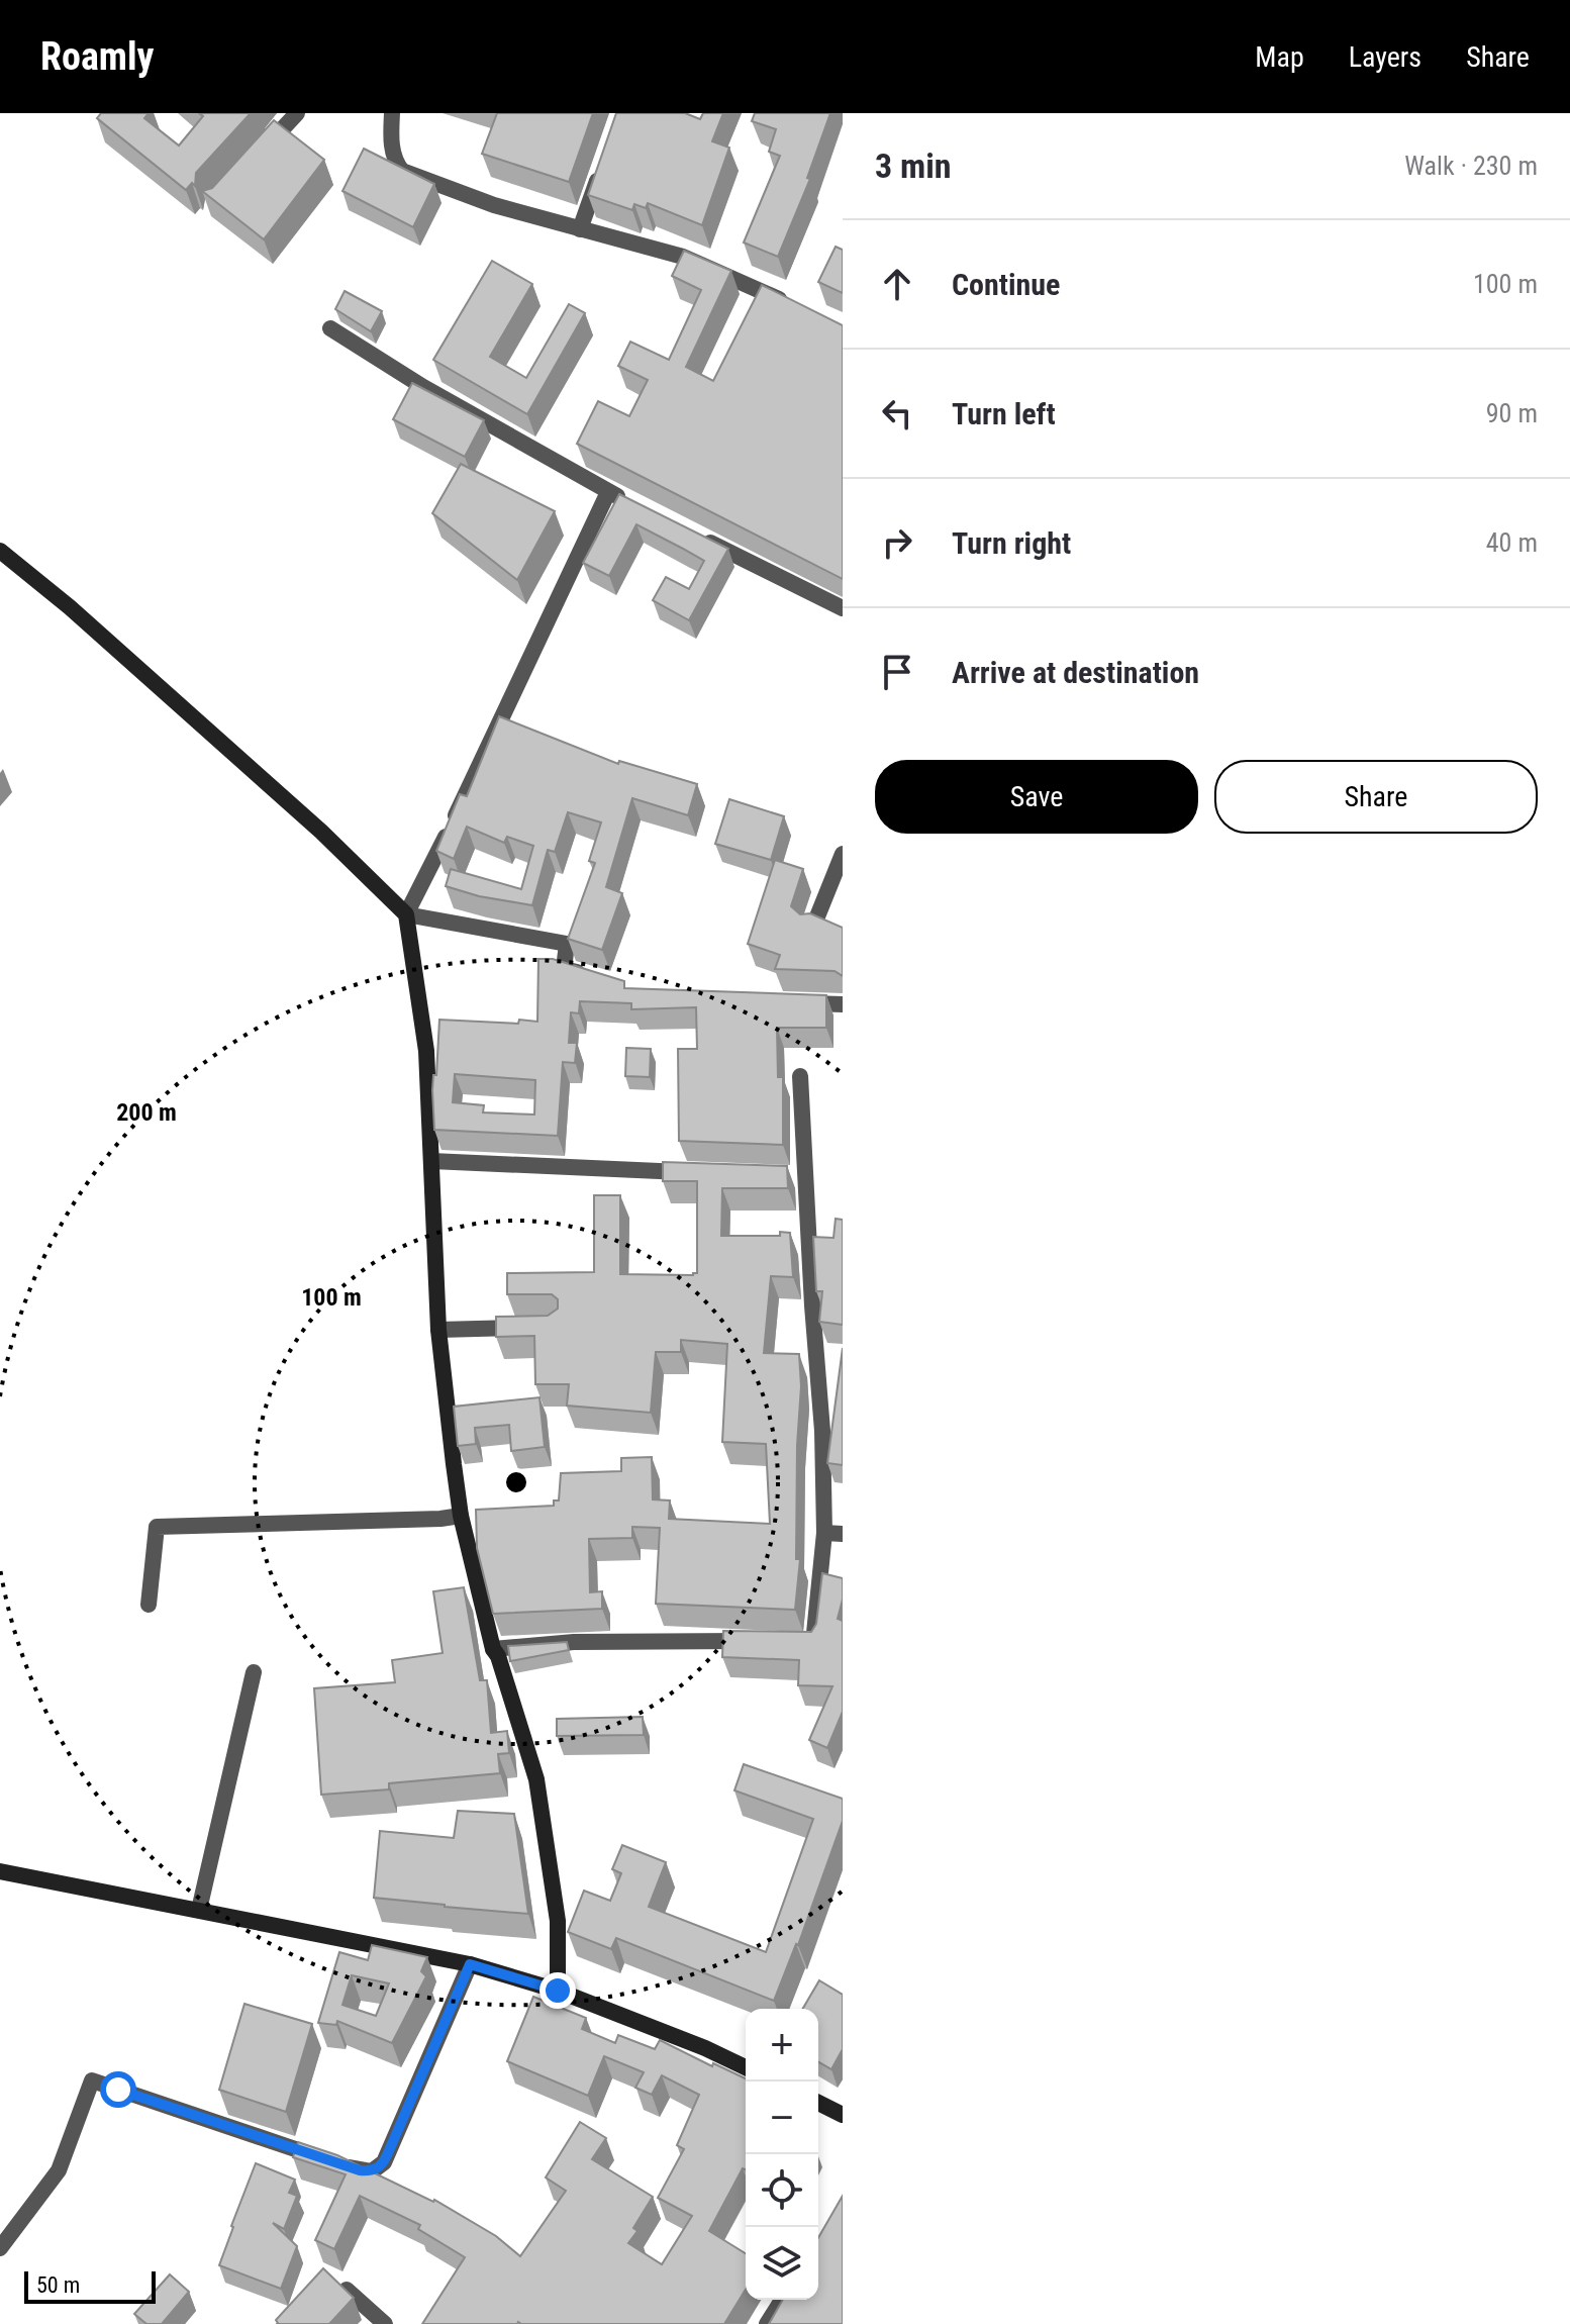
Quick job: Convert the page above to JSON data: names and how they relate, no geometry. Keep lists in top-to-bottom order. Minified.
{"scale_bar":"50 m","page":{"header":"Roamly","nav":["Map","Layers","Share"],"heading":["3 min","Walk · 230 m"],"list":[["Continue","100 m"],["Turn left","90 m"],["Turn right","40 m"],"Arrive at destination"],"buttons":["Save","Share"],"map_buttons":["+","−"],"scale":"50 m"},"rings":["200 m","100 m"]}
